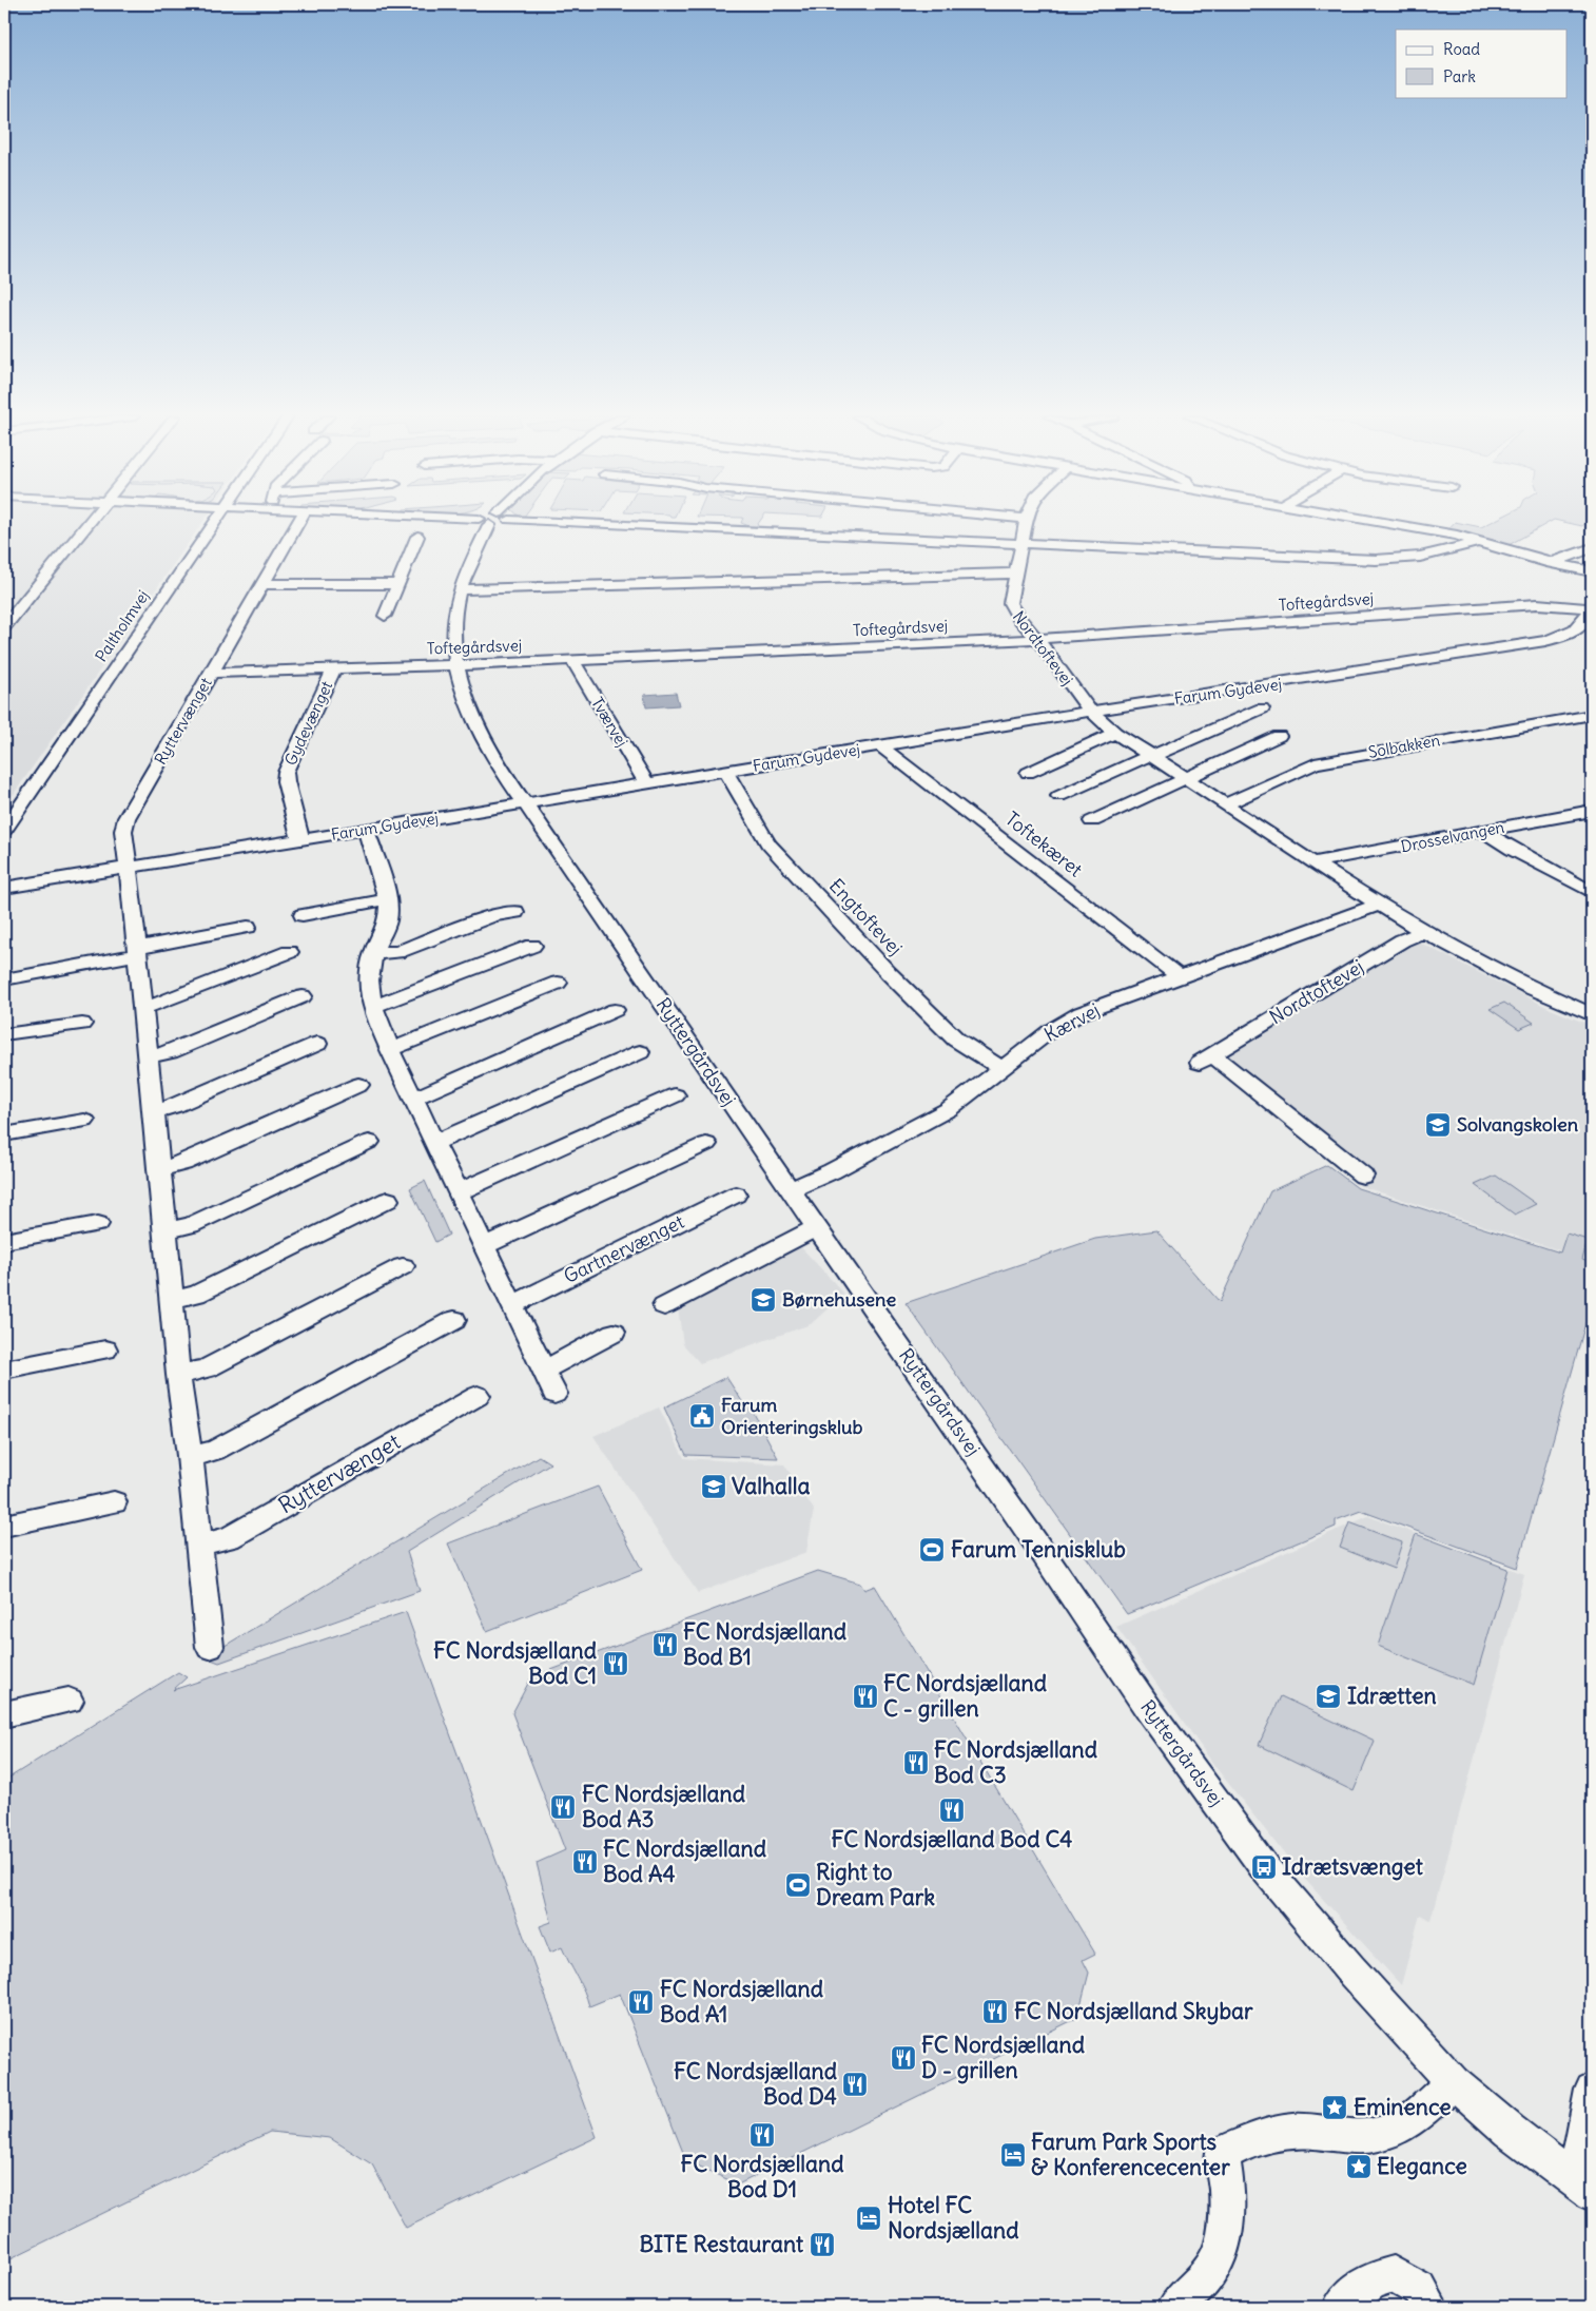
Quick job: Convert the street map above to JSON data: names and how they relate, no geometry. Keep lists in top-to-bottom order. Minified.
{"streets":{"street":["Toftegårdsvej","Paltholmvej","Nordtoftevej","Farum Gydevej","Ryttervænget","Tværvej","Gydevænget","Solbakken","Drosselvangen","Toftekæret","Engtoftevej","Kærvej","Ryttergårdsvej","Gartnervænget"]},"crossings":[["Toftegårdsvej","Nordtoftevej"],["Toftegårdsvej","Farum Gydevej"],["Toftegårdsvej","Ryttervænget"],["Toftegårdsvej","Tværvej"],["Toftegårdsvej","Gydevænget"],["Toftegårdsvej","Ryttergårdsvej"],["Nordtoftevej","Farum Gydevej"],["Nordtoftevej","Solbakken"],["Nordtoftevej","Drosselvangen"],["Nordtoftevej","Kærvej"],["Farum Gydevej","Ryttervænget"],["Farum Gydevej","Tværvej"],["Farum Gydevej","Gydevænget"],["Farum Gydevej","Toftekæret"],["Farum Gydevej","Engtoftevej"],["Farum Gydevej","Ryttergårdsvej"],["Toftekæret","Kærvej"],["Engtoftevej","Kærvej"],["Kærvej","Ryttergårdsvej"]],"places":{"school or university":["Solvangskolen","Børnehusene","Valhalla","Idrætten"],"public building":["Farum Orienteringsklub"],"sports":["Farum Tennisklub","Right to Dream Park"],"restaurant":["FC Nordsjælland Bod B1","FC Nordsjælland Bod C1","FC Nordsjælland C - grillen","FC Nordsjælland Bod C3","FC Nordsjælland Bod A3","FC Nordsjælland Bod C4","FC Nordsjælland Bod A4","FC Nordsjælland Bod A1","FC Nordsjælland Skybar","FC Nordsjælland D - grillen","FC Nordsjælland Bod D4","FC Nordsjælland Bod D1","BITE Restaurant"],"bus stop":["Idrætsvænget"],"place":["Eminence","Elegance"],"hotel":["Farum Park Sports & Konferencecenter","Hotel FC Nordsjælland"]},"legend":["Road","Park"]}
